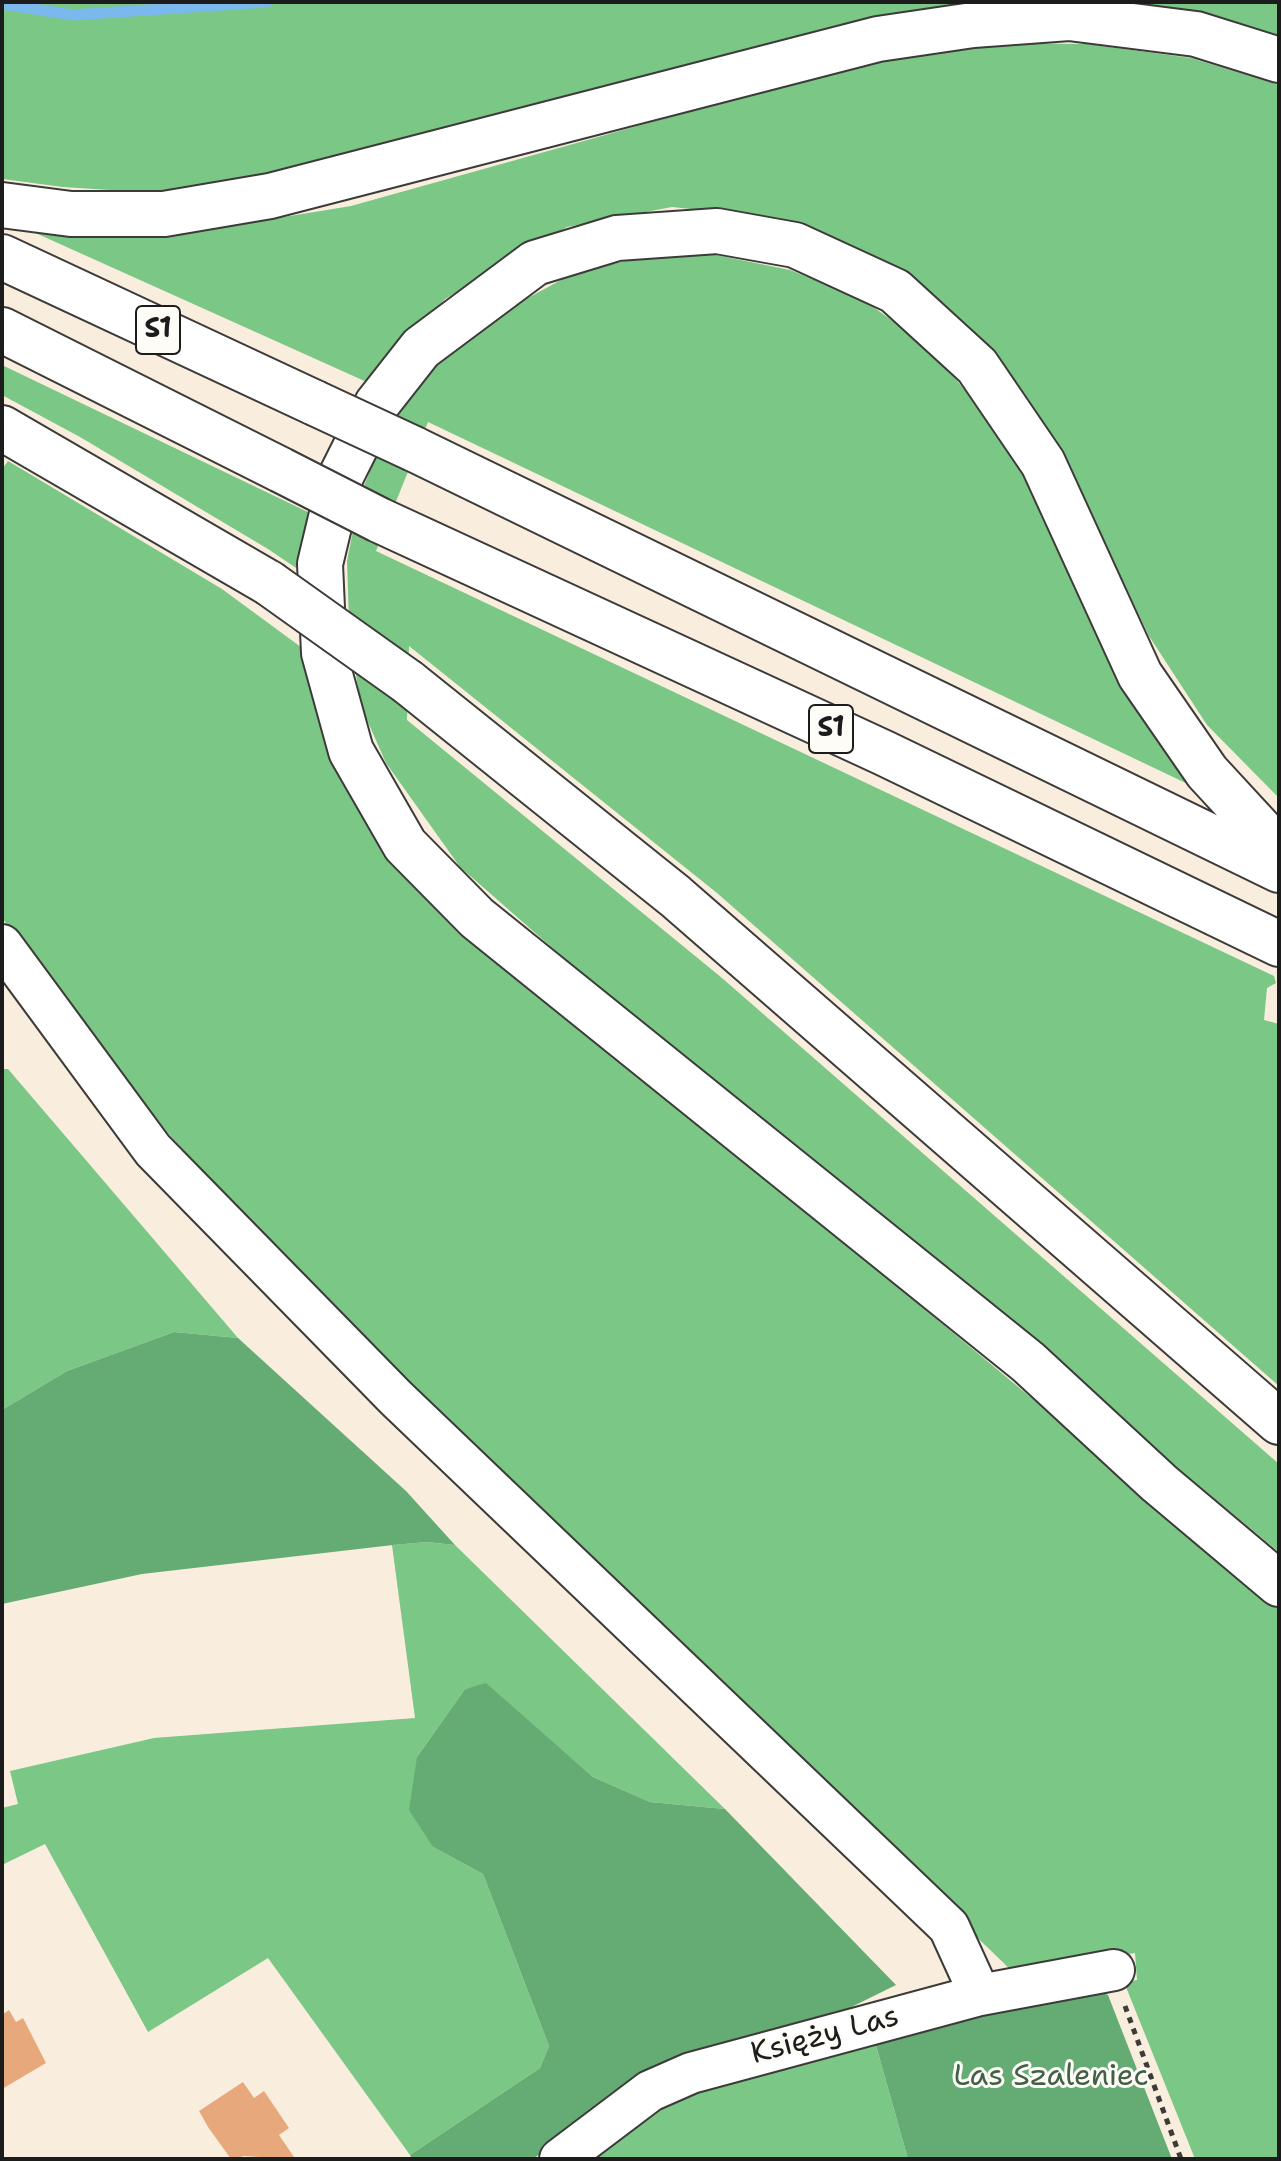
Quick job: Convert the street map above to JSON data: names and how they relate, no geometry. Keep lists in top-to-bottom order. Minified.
{"streets":{"highway":["S1"],"street":["Księży Las"]},"parks":["Las Szaleniec"]}
